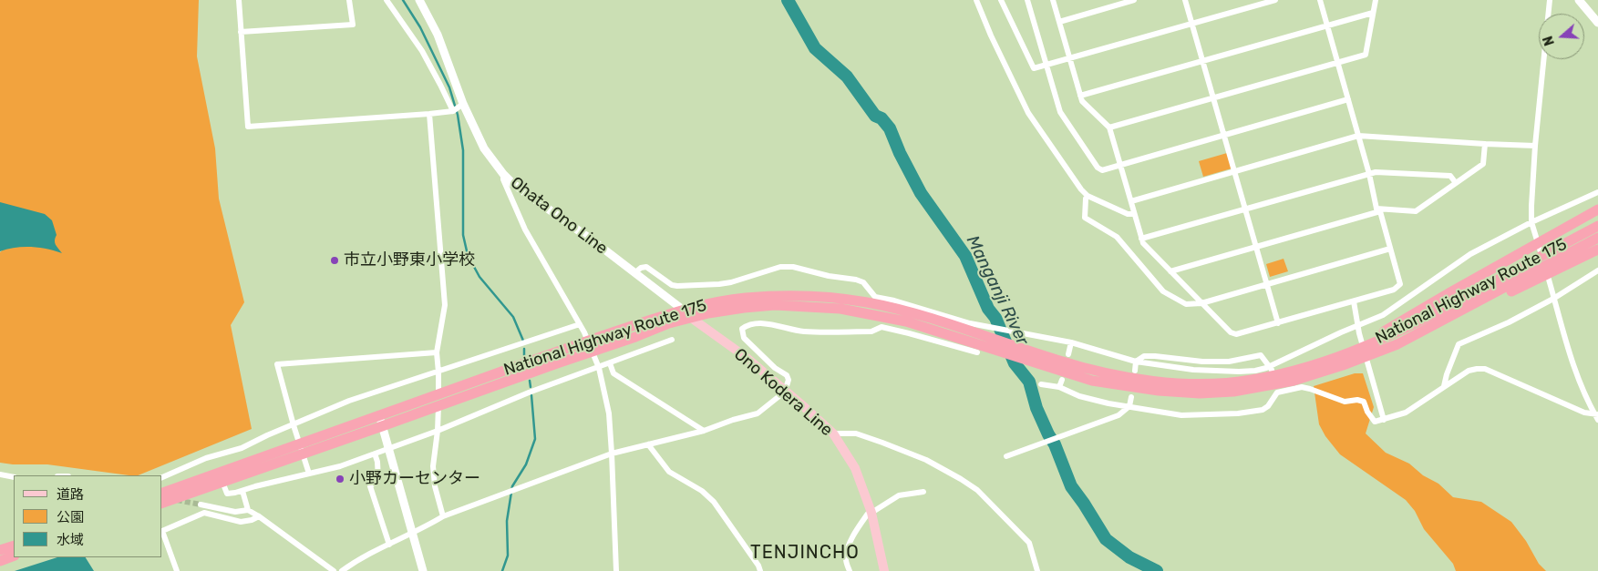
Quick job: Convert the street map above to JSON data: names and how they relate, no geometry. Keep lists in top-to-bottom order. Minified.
{"streets":{"highway":["National Highway Route 175"],"main road":["Ohata Ono Line","Ono Kodera Line"]},"crossings":[["Ohata Ono Line","National Highway Route 175"],["Ohata Ono Line","Ono Kodera Line"],["National Highway Route 175","Ono Kodera Line"]],"districts":["TENJINCHO"],"water":["Manganji River"],"places":["市立小野東小学校","小野カーセンター"],"legend":["道路","公園","水域"],"north":"left"}
